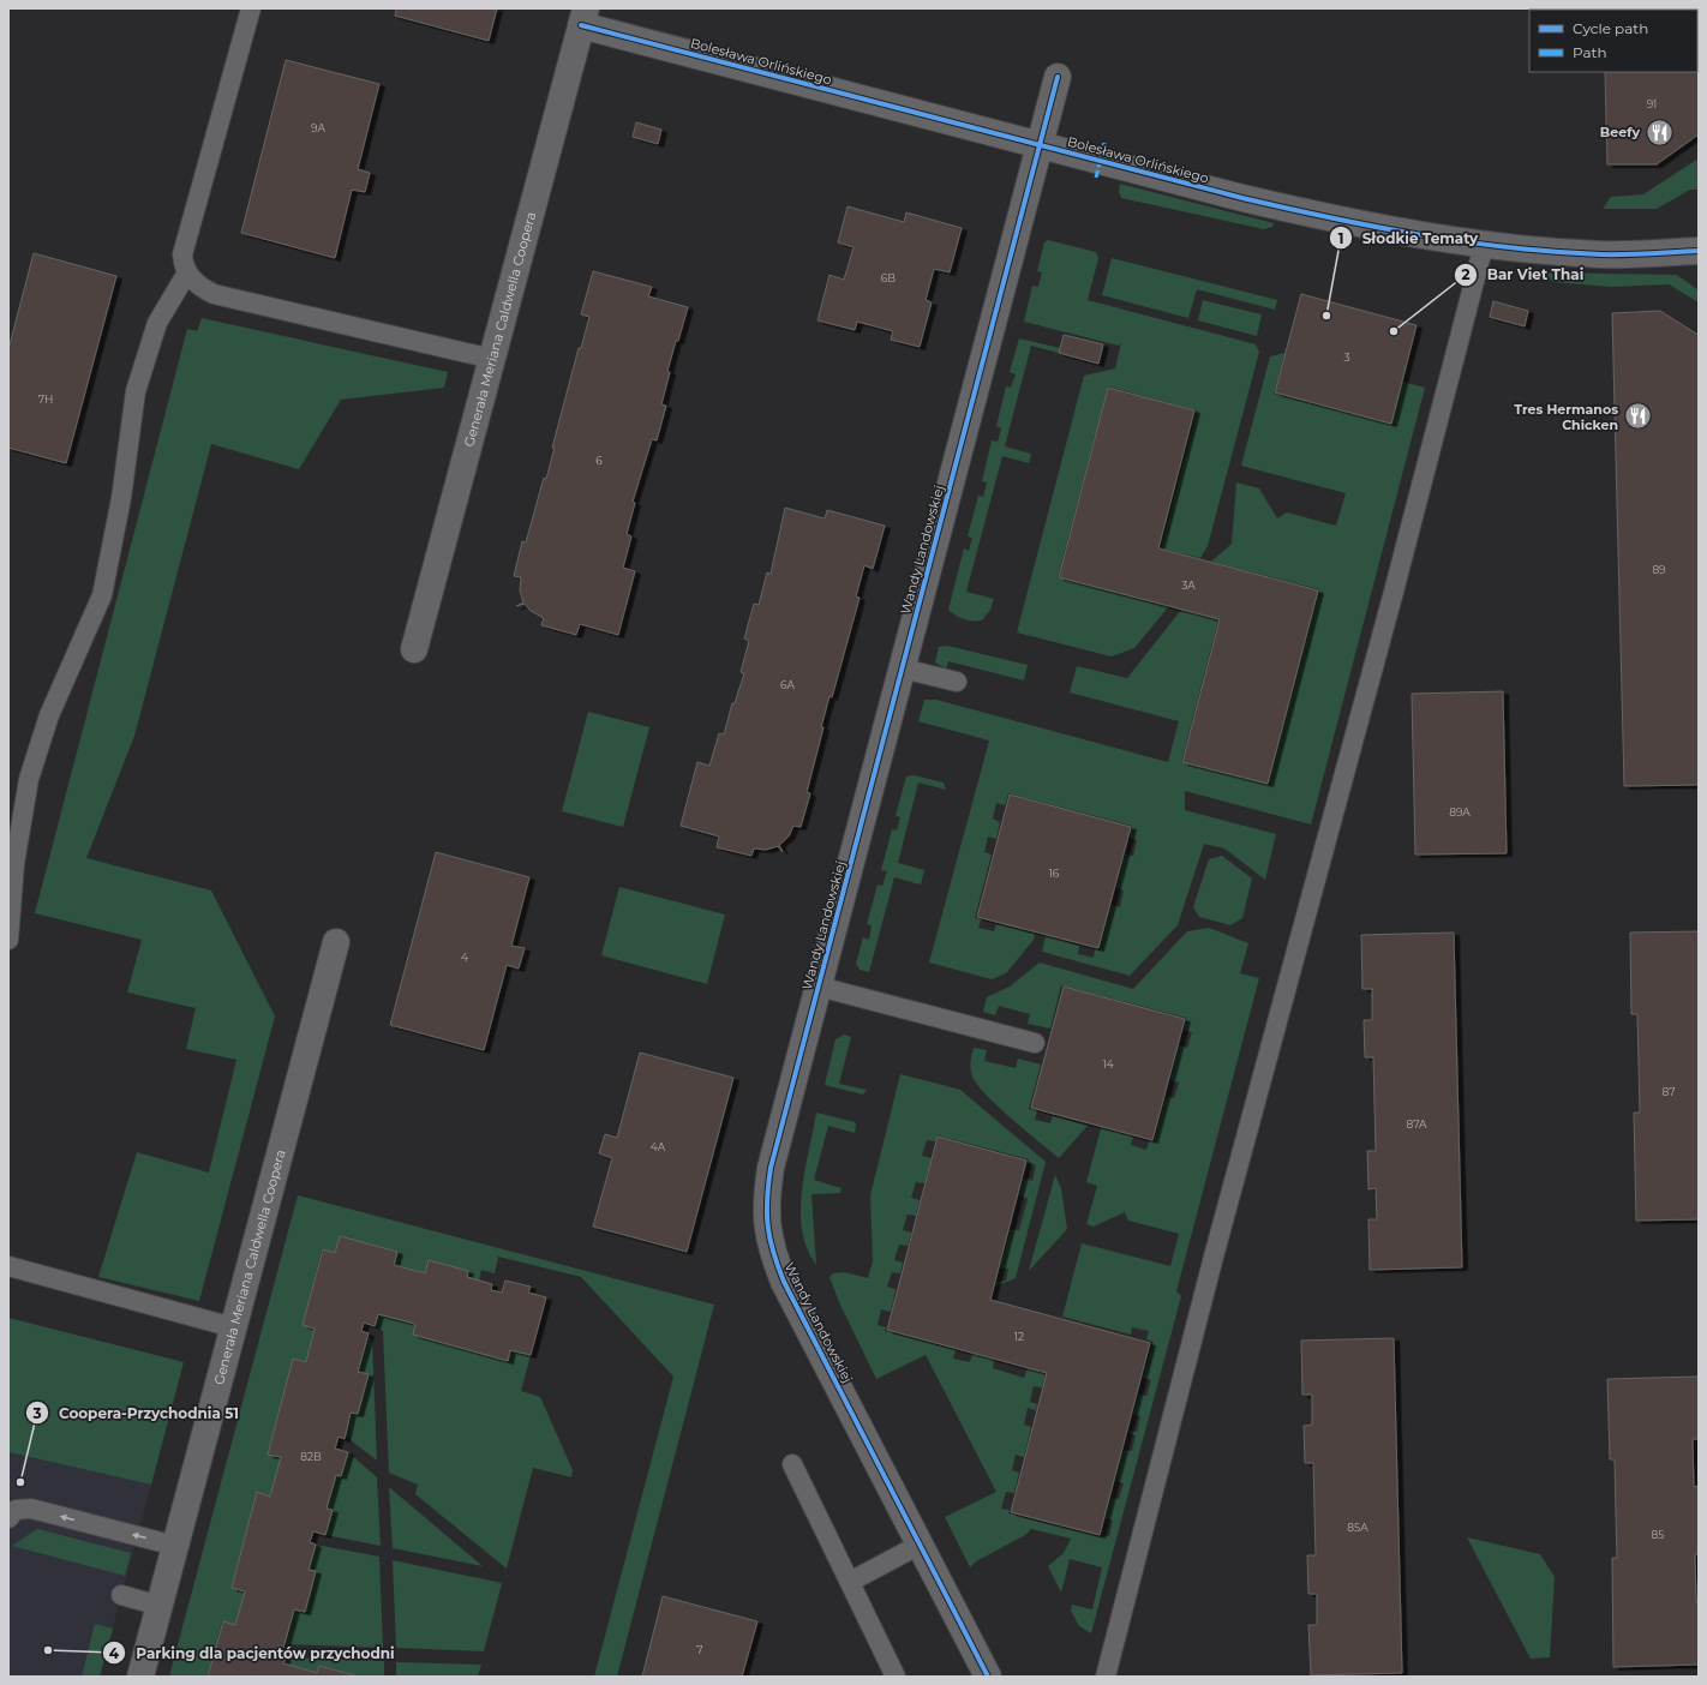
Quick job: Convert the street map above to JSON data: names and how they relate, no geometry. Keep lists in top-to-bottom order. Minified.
{"streets":{"street":["Bolesława Orlińskiego","Generała Meriana Caldwella Coopera","Wandy Landowskiej"]},"crossings":[["Bolesława Orlińskiego","Generała Meriana Caldwella Coopera"],["Bolesława Orlińskiego","Wandy Landowskiej"]],"places":{"restaurant":["Beefy","Tres Hermanos Chicken"],"other":["Słodkie Tematy","Bar Viet Thai","Coopera-Przychodnia 51","Parking dla pacjentów przychodni"]},"house_numbers":["91","9A","6B","3","7H","6","89","3A","6A","89A","16","4","14","87","87A","4A","12","82B","85A","85","7"],"legend":["Cycle path","Path"]}
